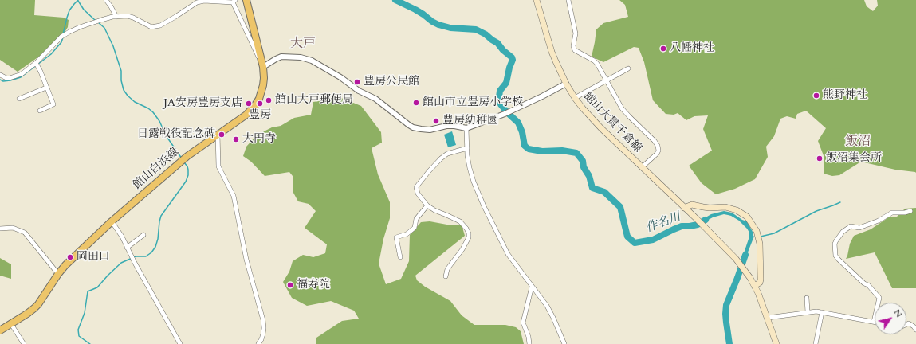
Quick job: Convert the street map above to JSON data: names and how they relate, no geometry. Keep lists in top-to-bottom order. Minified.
{"streets":{"main road":["館山大貫千倉線","館山白浜線"]},"districts":["大戸","飯沼"],"water":["作名川"],"places":["八幡神社","豊房公民館","熊野神社","館山大戸郵便局","館山市立豊房小学校","JA安房豊房支店","豊房","豊房幼稚園","日露戦役記念碑","大円寺","飯沼集会所","岡田口","福寿院"],"north":"top right"}
